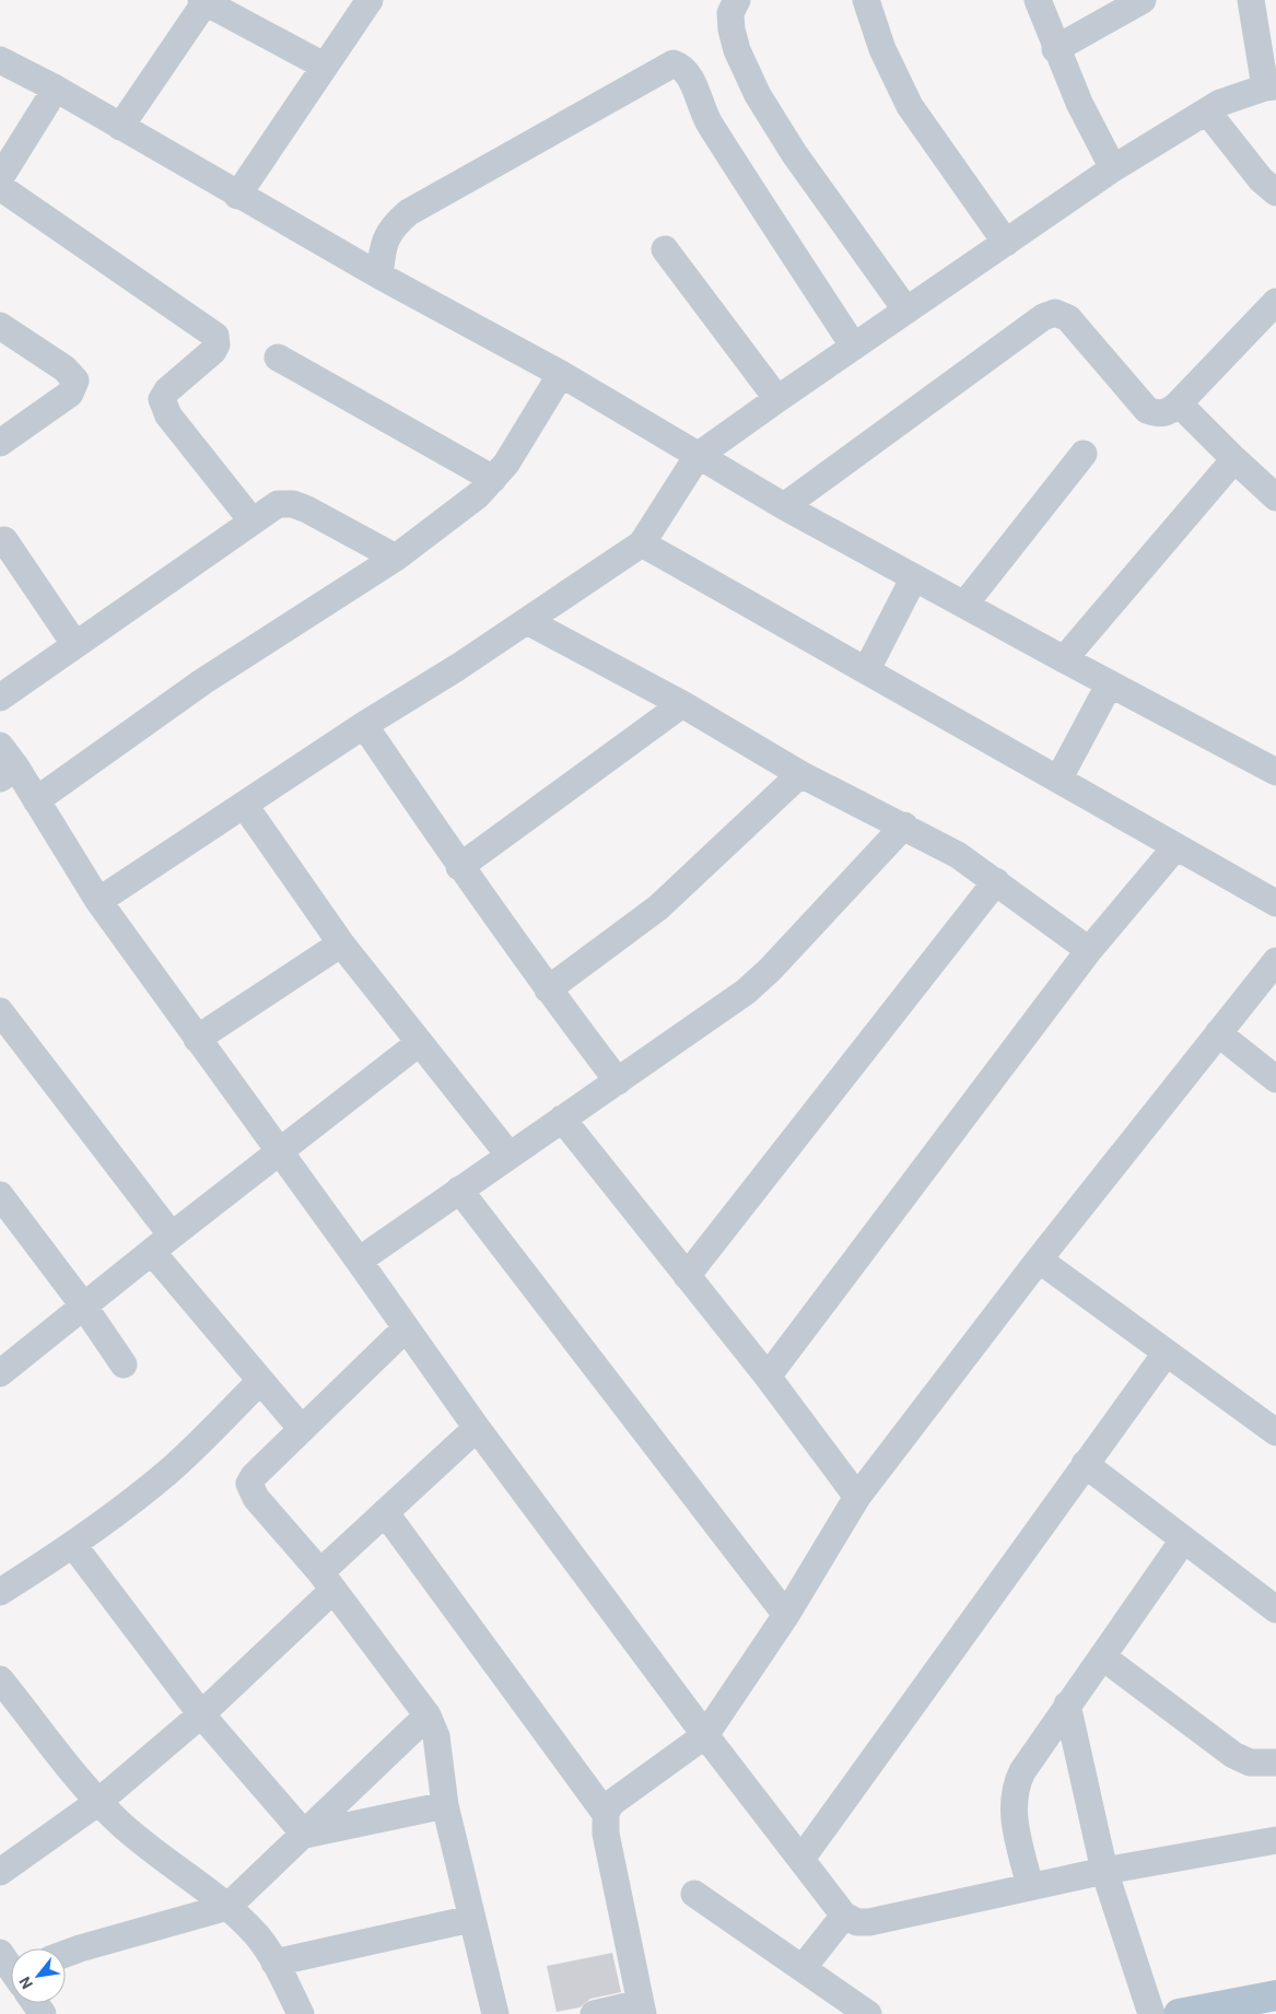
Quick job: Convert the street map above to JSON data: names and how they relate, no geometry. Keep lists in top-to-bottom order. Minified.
{"north":"bottom left"}
